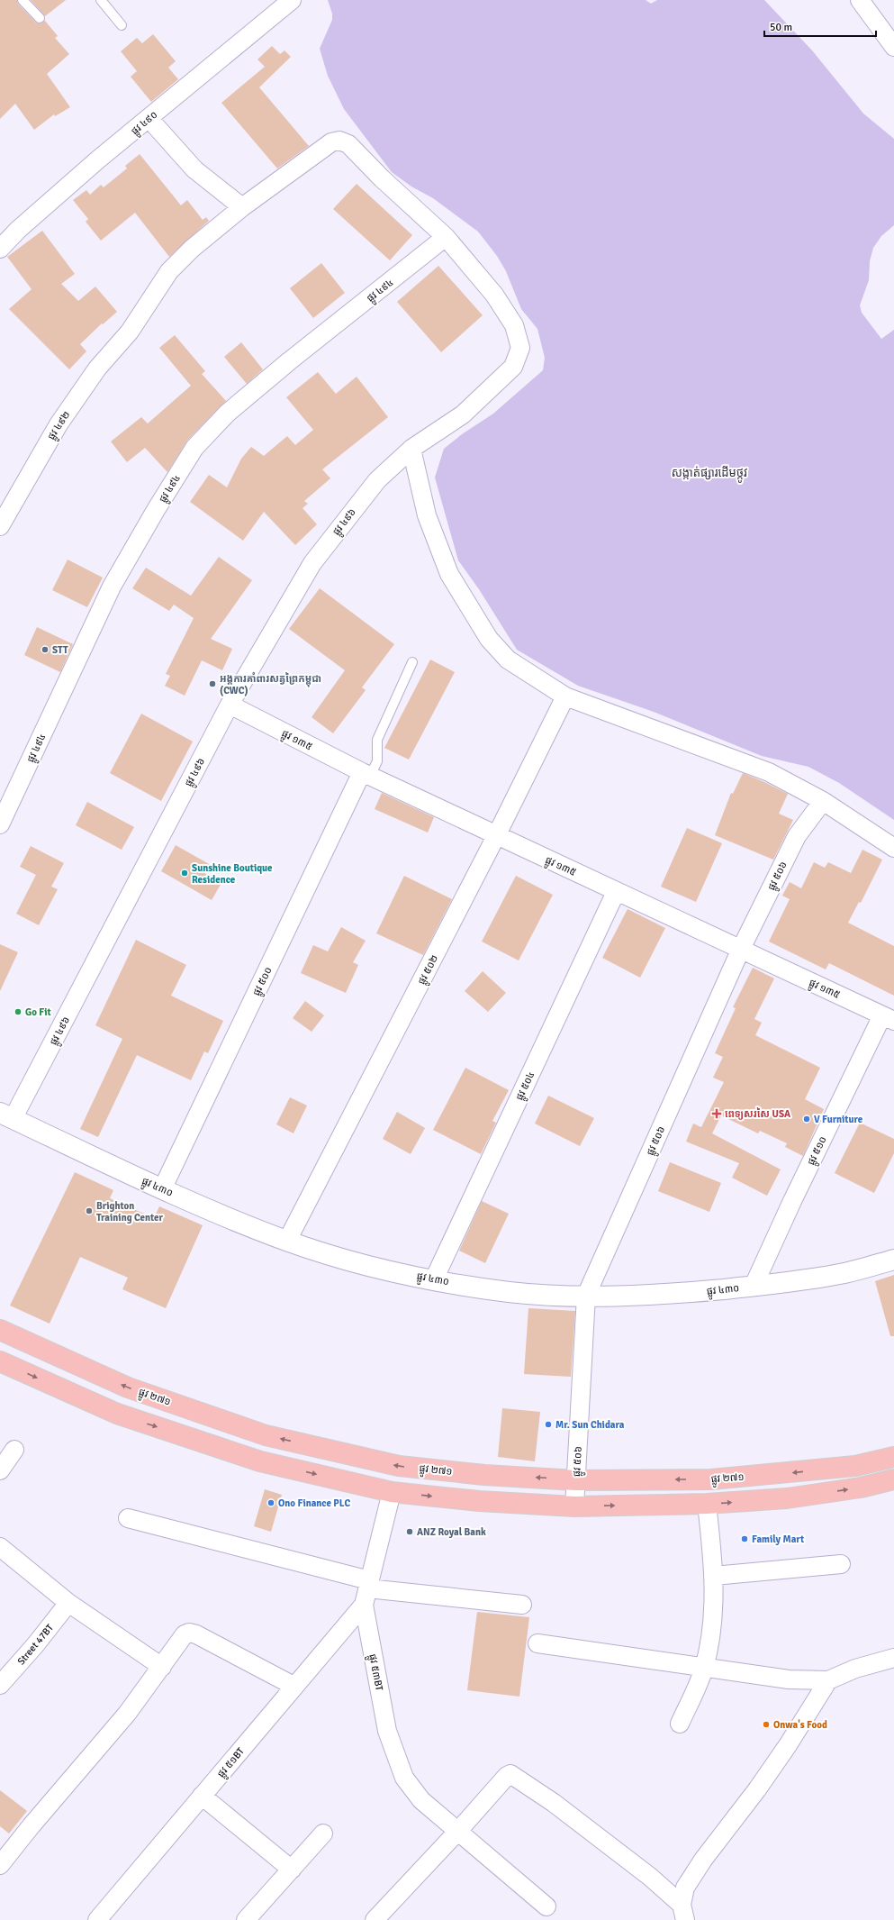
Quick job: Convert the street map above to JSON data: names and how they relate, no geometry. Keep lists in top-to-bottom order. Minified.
{"streets":{"main road":["ផ្លូវ ២៧១"],"street":["ផ្លូវ ៤៩០","ផ្លូវ ៤៩៤","ផ្លូវ ៤៩២","ផ្លូវ ៤៩៦","ផ្លូវ ១៣៥","ផ្លូវ ៥០៦","ផ្លូវ ៥០២","ផ្លូវ ៥០០","ផ្លូវ ៥០៤","ផ្លូវ ៥១០","ផ្លូវ ៤៣០","Street 47BT","ផ្លូវ ៥៣BT","ផ្លូវ ៥១BT"]},"crossings":[["ផ្លូវ ៤៩៤","ផ្លូវ ៤៩២"],["ផ្លូវ ៤៩៤","ផ្លូវ ៤៩៦"],["ផ្លូវ ៤៩២","ផ្លូវ ៤៩៦"],["ផ្លូវ ៤៩៦","ផ្លូវ ១៣៥"],["ផ្លូវ ៤៩៦","ផ្លូវ ៤៣០"],["ផ្លូវ ១៣៥","ផ្លូវ ៥០៦"],["ផ្លូវ ១៣៥","ផ្លូវ ៥០២"],["ផ្លូវ ១៣៥","ផ្លូវ ៥០០"],["ផ្លូវ ១៣៥","ផ្លូវ ៥០៤"],["ផ្លូវ ១៣៥","ផ្លូវ ៥១០"],["ផ្លូវ ៥០៦","ផ្លូវ ៤៣០"],["ផ្លូវ ៥០៦","ផ្លូវ ២៧១"],["ផ្លូវ ៥០២","ផ្លូវ ៤៣០"],["ផ្លូវ ៥០០","ផ្លូវ ៤៣០"],["ផ្លូវ ៥០៤","ផ្លូវ ៤៣០"],["ផ្លូវ ៥១០","ផ្លូវ ៤៣០"],["ផ្លូវ ៥៣BT","ផ្លូវ ៥១BT"]],"districts":["សង្កាត់ផ្សារដើមថ្កូវ"],"places":{"other":["STT","អង្គការគាំពារសត្វព្រៃកម្ពុជា (CWC)","Sunshine Boutique Residence","Go Fit","V Furniture","Brighton Training Center","Mr. Sun Chidara","Ono Finance PLC","ANZ Royal Bank","Family Mart","Onwa's Food"],"health":["ពេទ្យសរសៃ USA"]},"scale_bar":"50 m"}
